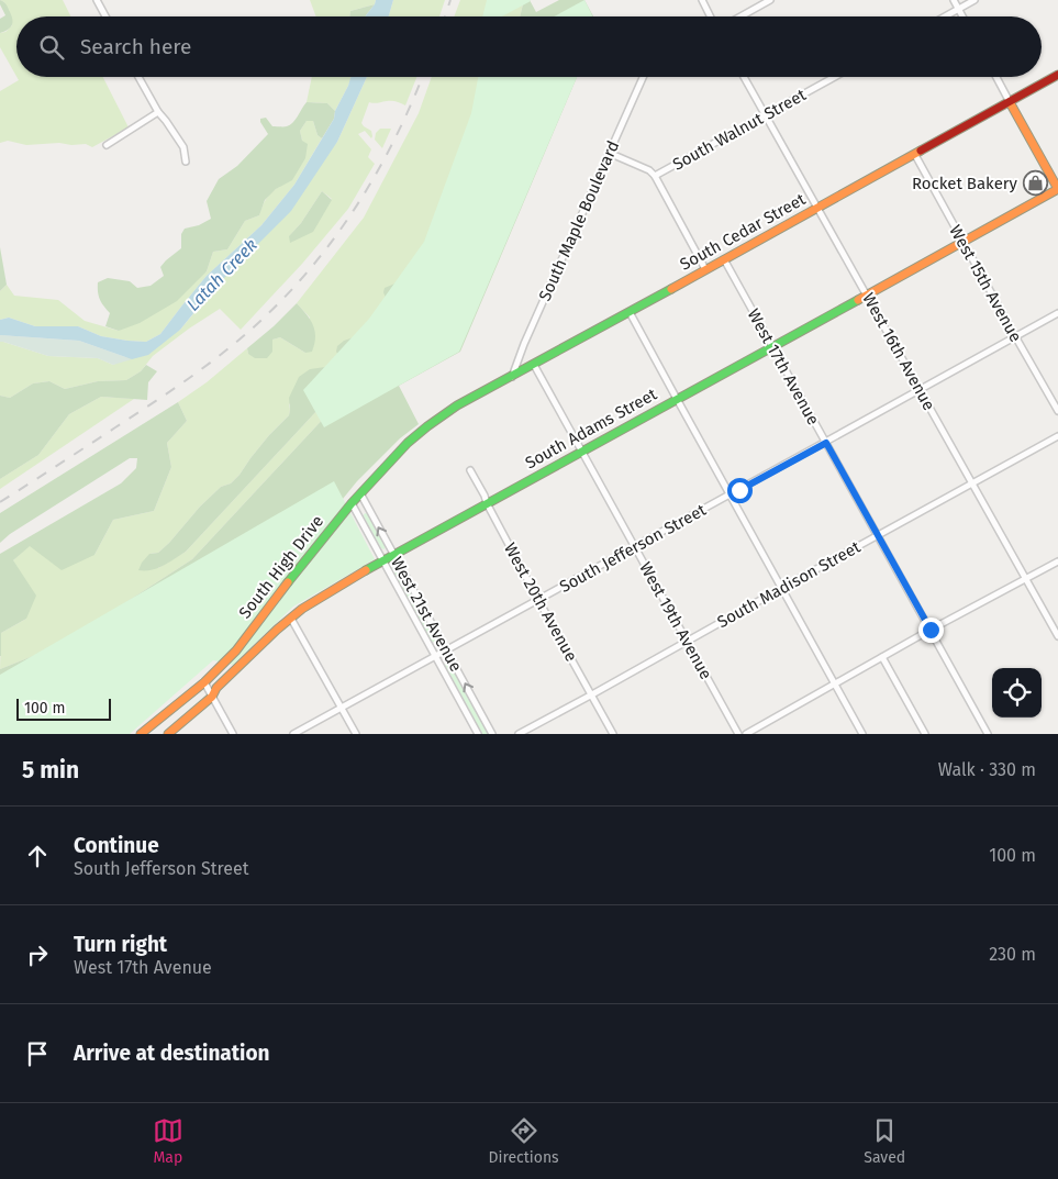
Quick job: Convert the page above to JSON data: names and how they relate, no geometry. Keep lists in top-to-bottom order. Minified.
{"streets":{"street":["South Walnut Street","South Maple Boulevard","South Cedar Street","West 15th Avenue","West 16th Avenue","West 17th Avenue","South Adams Street","South Jefferson Street","South High Drive","South Madison Street","West 20th Avenue","West 21st Avenue","West 19th Avenue"]},"crossings":[["South Walnut Street","West 16th Avenue"],["South Maple Boulevard","South Cedar Street"],["South Cedar Street","West 15th Avenue"],["South Cedar Street","West 16th Avenue"],["South Cedar Street","West 17th Avenue"],["South Cedar Street","South High Drive"],["South Cedar Street","West 19th Avenue"],["West 15th Avenue","South Adams Street"],["West 15th Avenue","South Jefferson Street"],["West 16th Avenue","South Adams Street"],["West 16th Avenue","South Jefferson Street"],["West 16th Avenue","South Madison Street"],["West 17th Avenue","South Adams Street"],["West 17th Avenue","South Jefferson Street"],["West 17th Avenue","South Madison Street"],["South Adams Street","West 20th Avenue"],["South Adams Street","West 21st Avenue"],["South Adams Street","West 19th Avenue"],["South Jefferson Street","West 20th Avenue"],["South Jefferson Street","West 21st Avenue"],["South Jefferson Street","West 19th Avenue"],["South High Drive","West 21st Avenue"],["South Madison Street","West 20th Avenue"],["South Madison Street","West 19th Avenue"]],"water":["Latah Creek"],"places":{"shop":["Rocket Bakery"]},"scale_bar":"100 m","page":{"search":"Search here","scale":"100 m","heading":["5 min","Walk · 330 m"],"list":[["Continue","South Jefferson Street","100 m"],["Turn right","West 17th Avenue","230 m"],"Arrive at destination"],"nav":["Map","Directions","Saved"]}}
